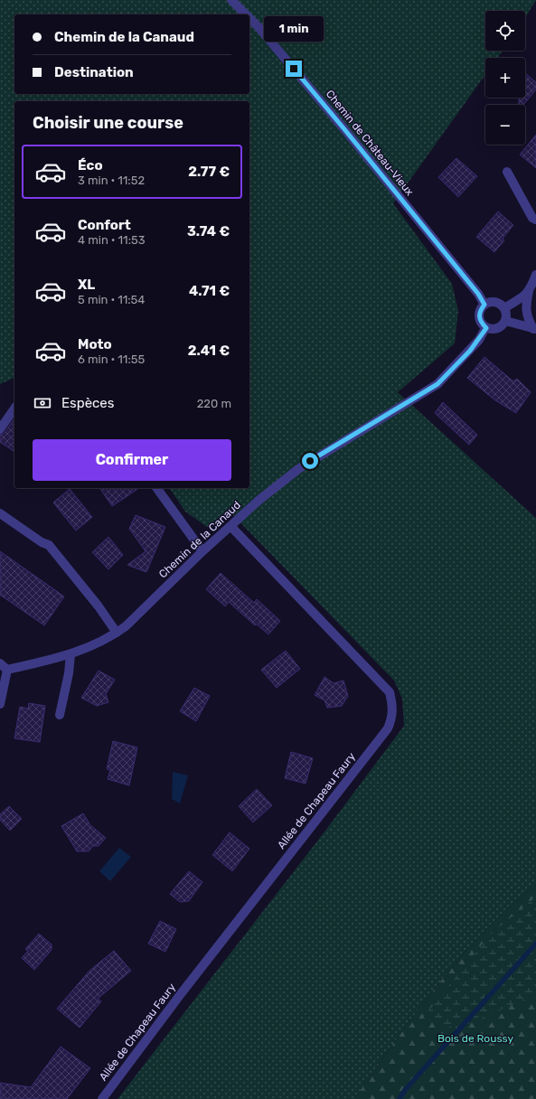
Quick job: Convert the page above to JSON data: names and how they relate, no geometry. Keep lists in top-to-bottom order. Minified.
{"streets":{"street":["Chemin de Château-Vieux","Chemin de la Canaud","Allée de Chapeau Faury"]},"crossings":[["Chemin de Château-Vieux","Chemin de la Canaud"],["Chemin de la Canaud","Allée de Chapeau Faury"]],"parks":["Bois de Roussy"],"page":{"map_buttons":["+","−"],"banner":["Chemin de la Canaud","Destination"],"bubble":"1 min","heading":"Choisir une course","list":[{"name":"Éco","note":"3 min · 11:52","value":"2.77 €"},{"name":"Confort","note":"4 min · 11:53","value":"3.74 €"},{"name":"XL","note":"5 min · 11:54","value":"4.71 €"},{"name":"Moto","note":"6 min · 11:55","value":"2.41 €"}],"pay":["Espèces","220 m"],"buttons":"Confirmer"}}
